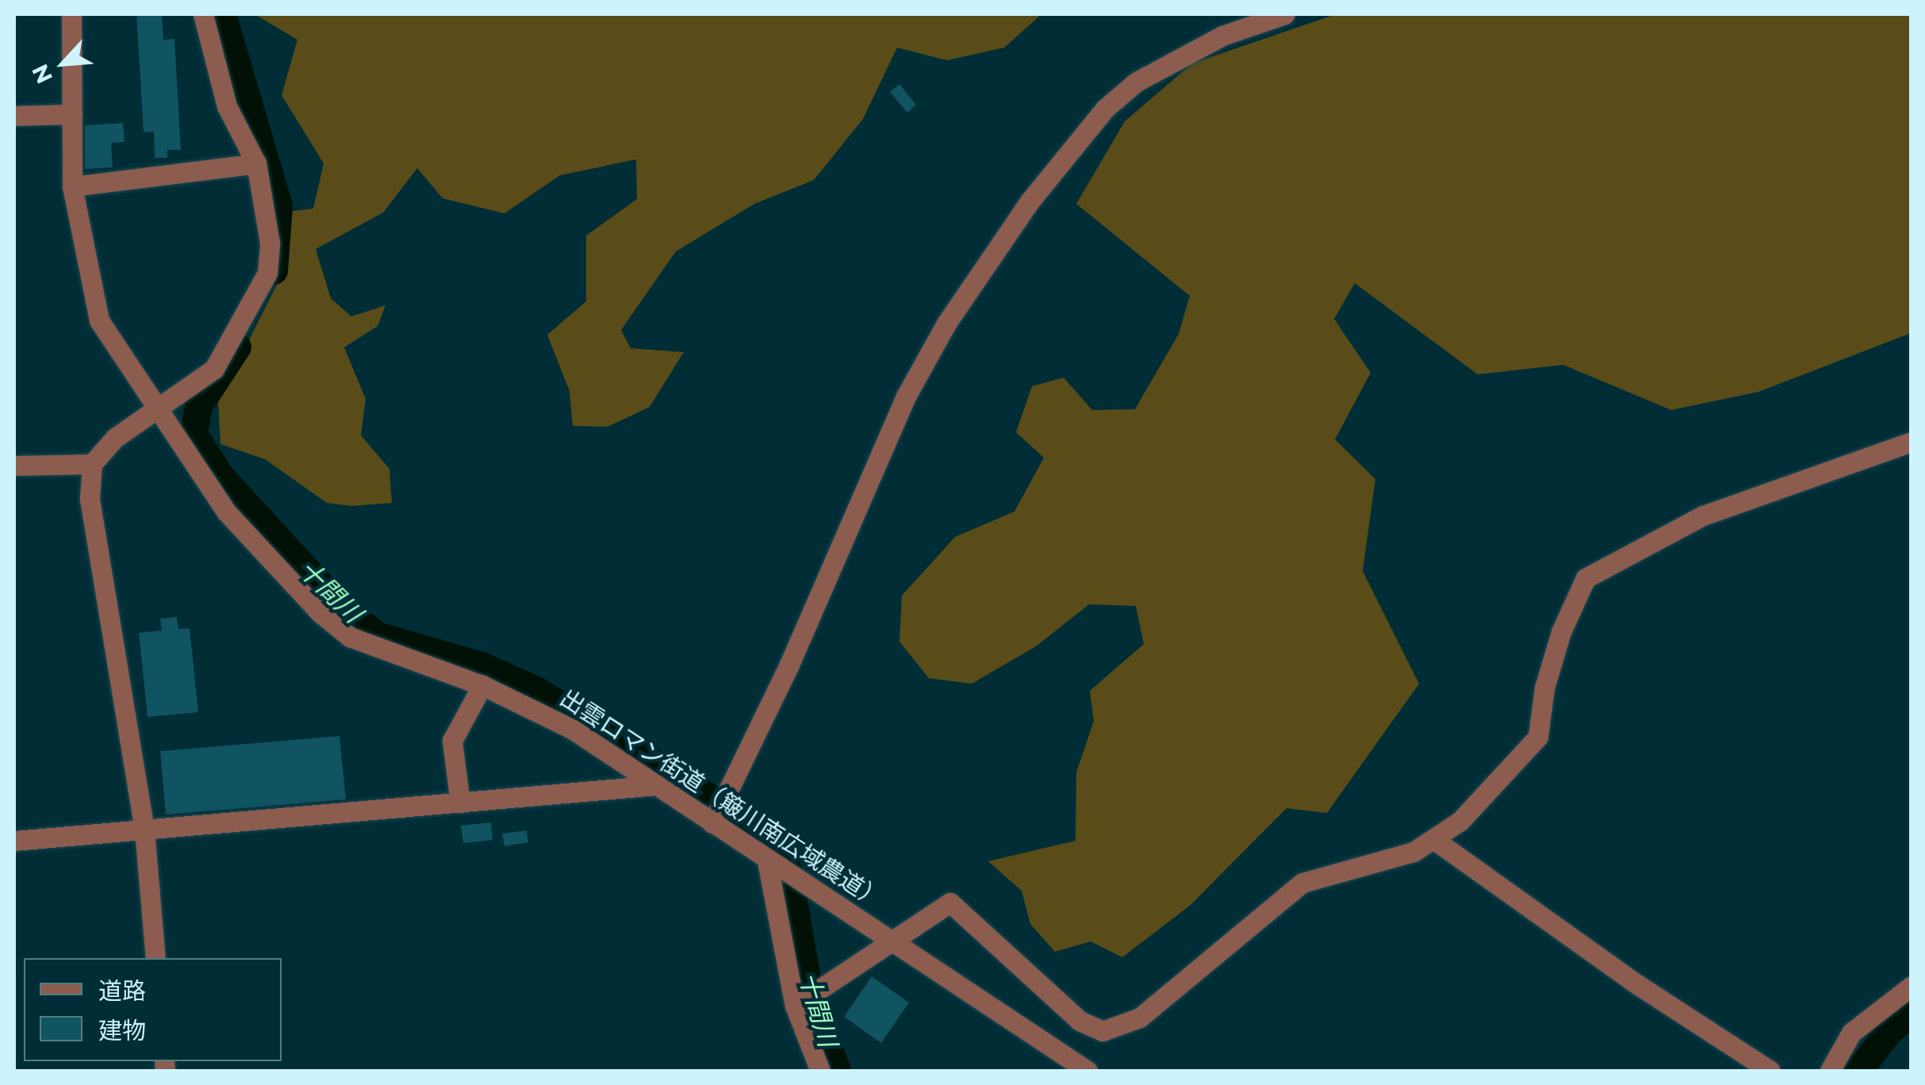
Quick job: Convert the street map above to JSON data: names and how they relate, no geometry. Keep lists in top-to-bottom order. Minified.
{"streets":{"street":["出雲ロマン街道（簸川南広域農道）"]},"water":["十間川"],"legend":["道路","建物"],"north":"bottom left"}
